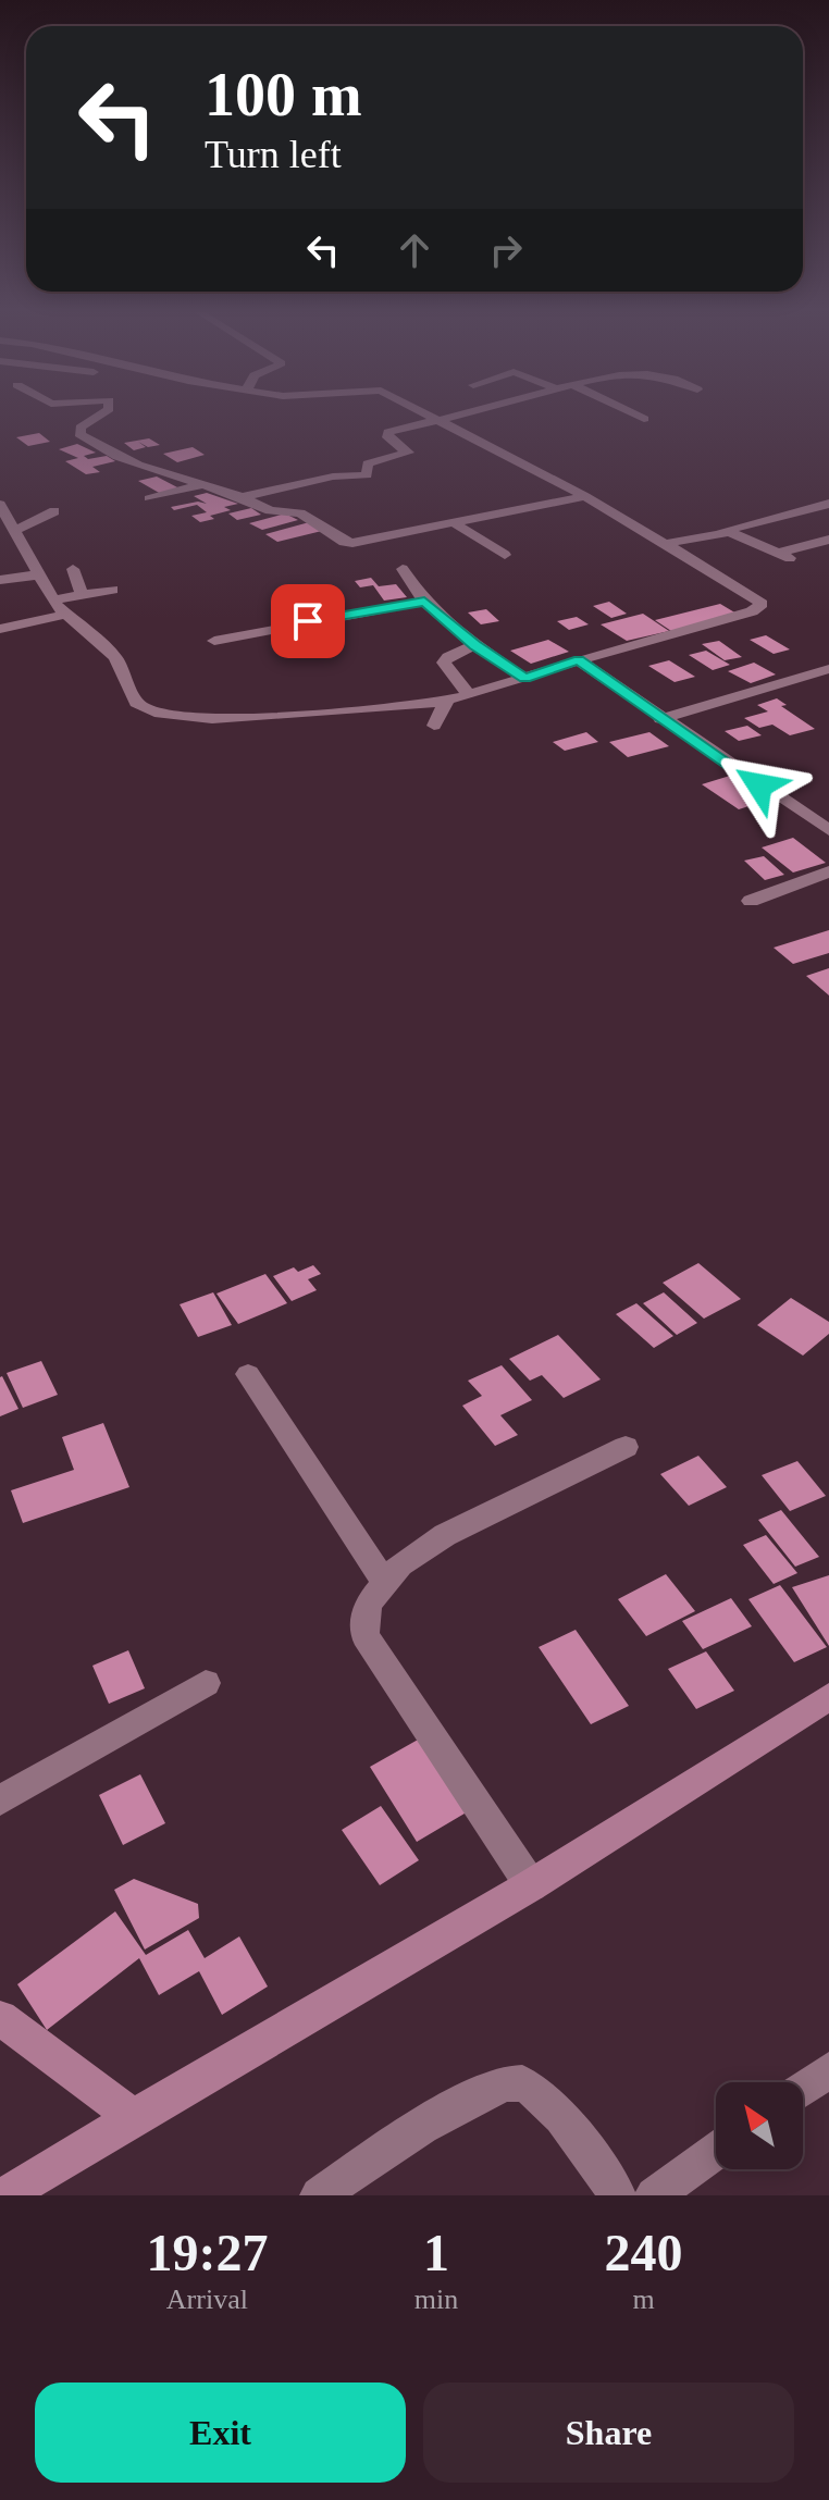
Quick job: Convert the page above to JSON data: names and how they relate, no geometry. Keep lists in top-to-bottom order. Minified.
{"north":"top left","page":{"turn":["100 m","Turn left"],"eta":["19:27","Arrival","1","min","240","m"],"buttons":["Exit","Share"]}}
